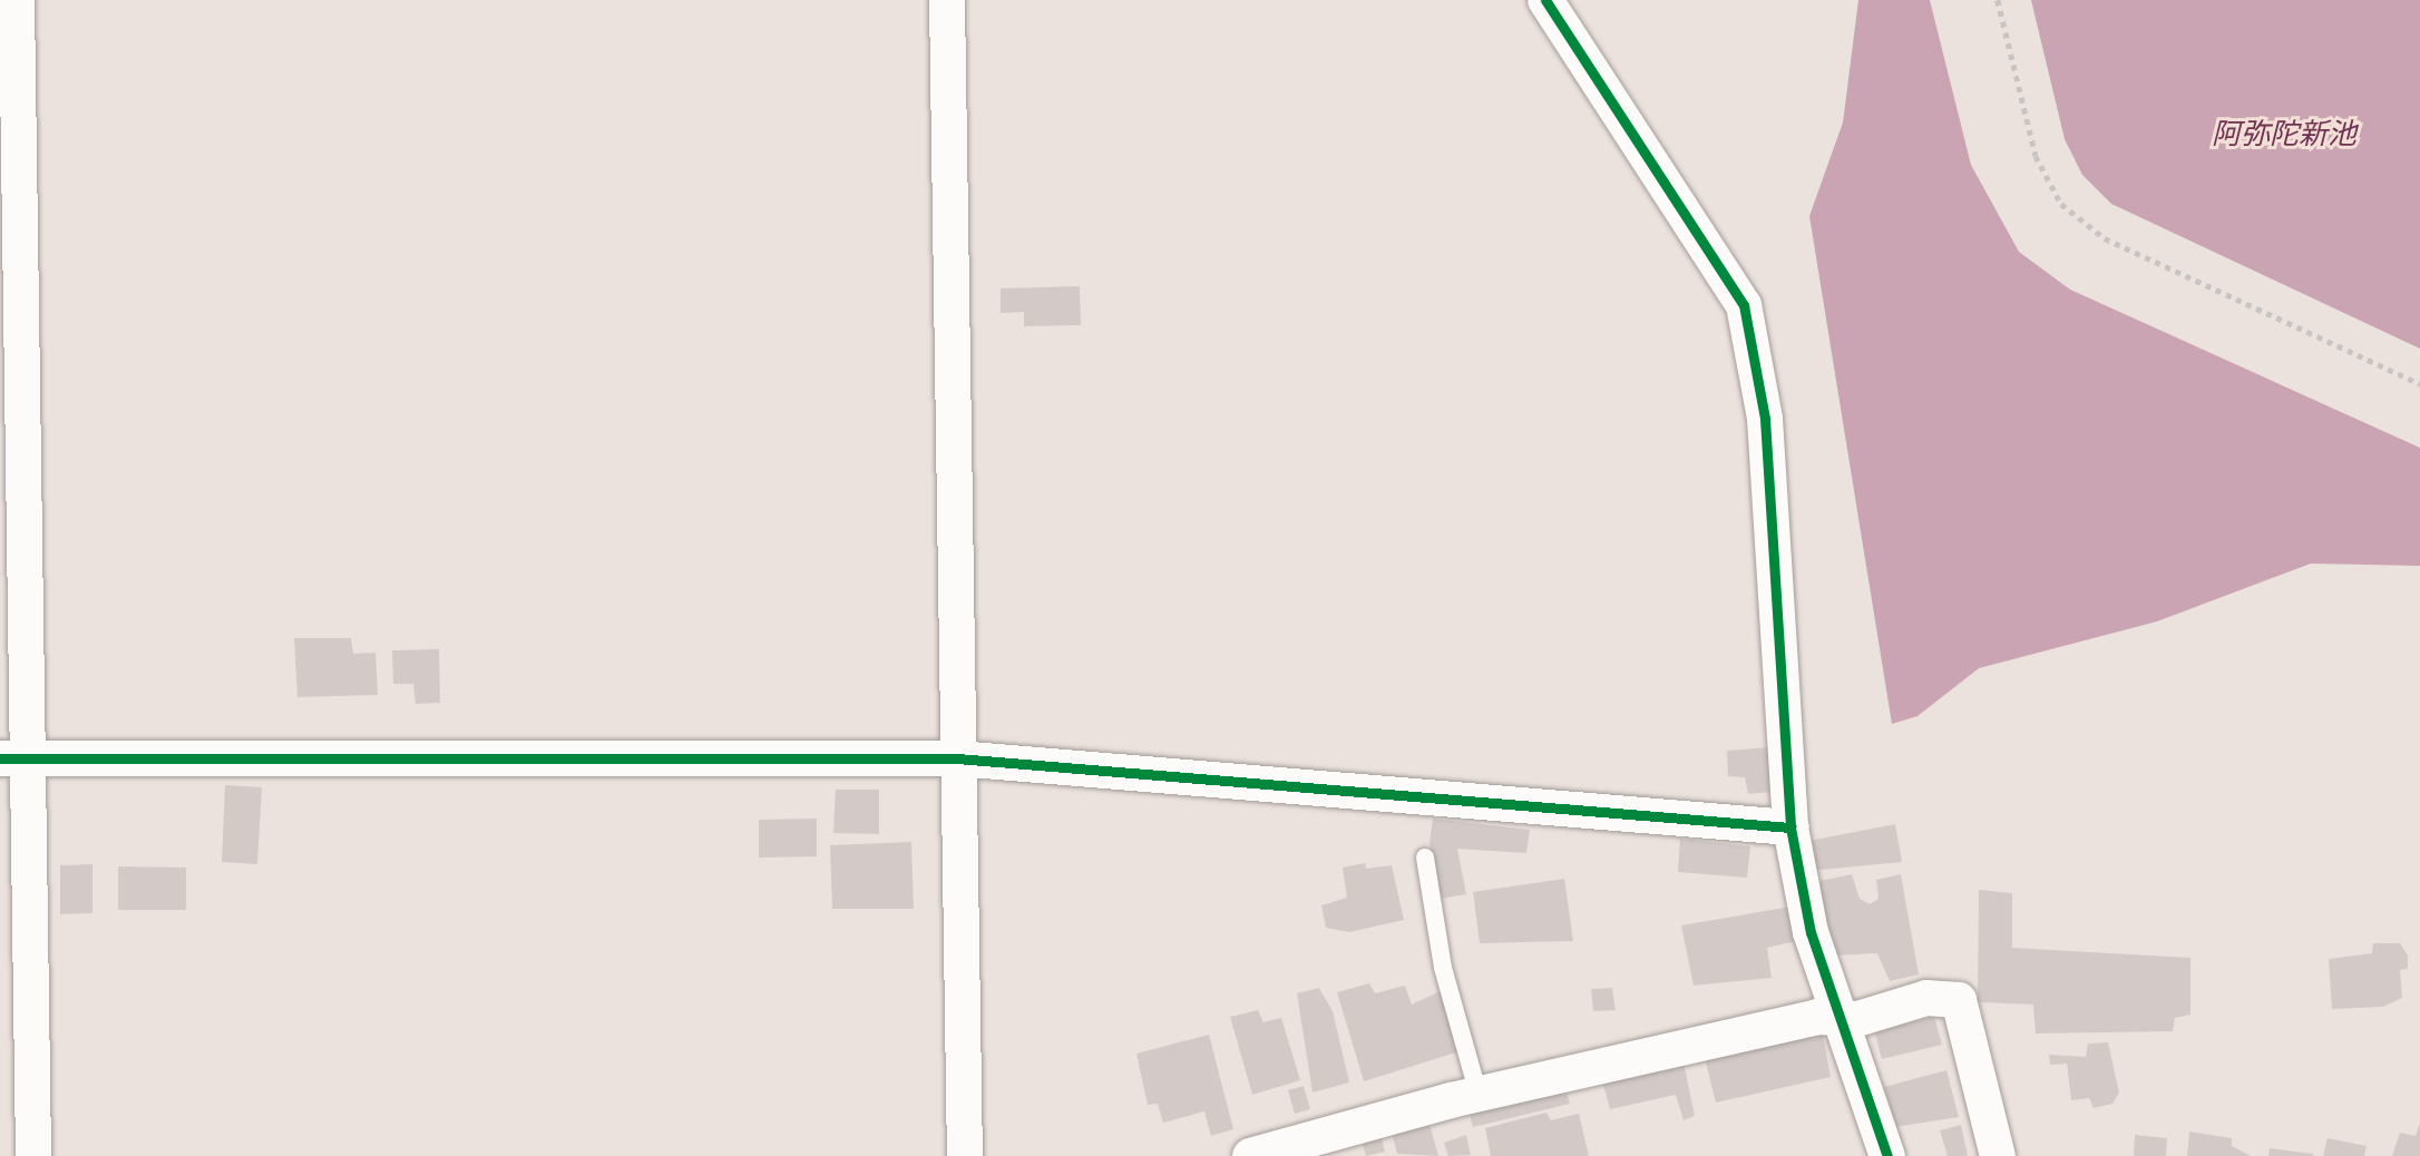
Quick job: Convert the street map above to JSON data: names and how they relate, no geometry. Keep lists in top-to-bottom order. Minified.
{"water":["阿弥陀新池"]}
